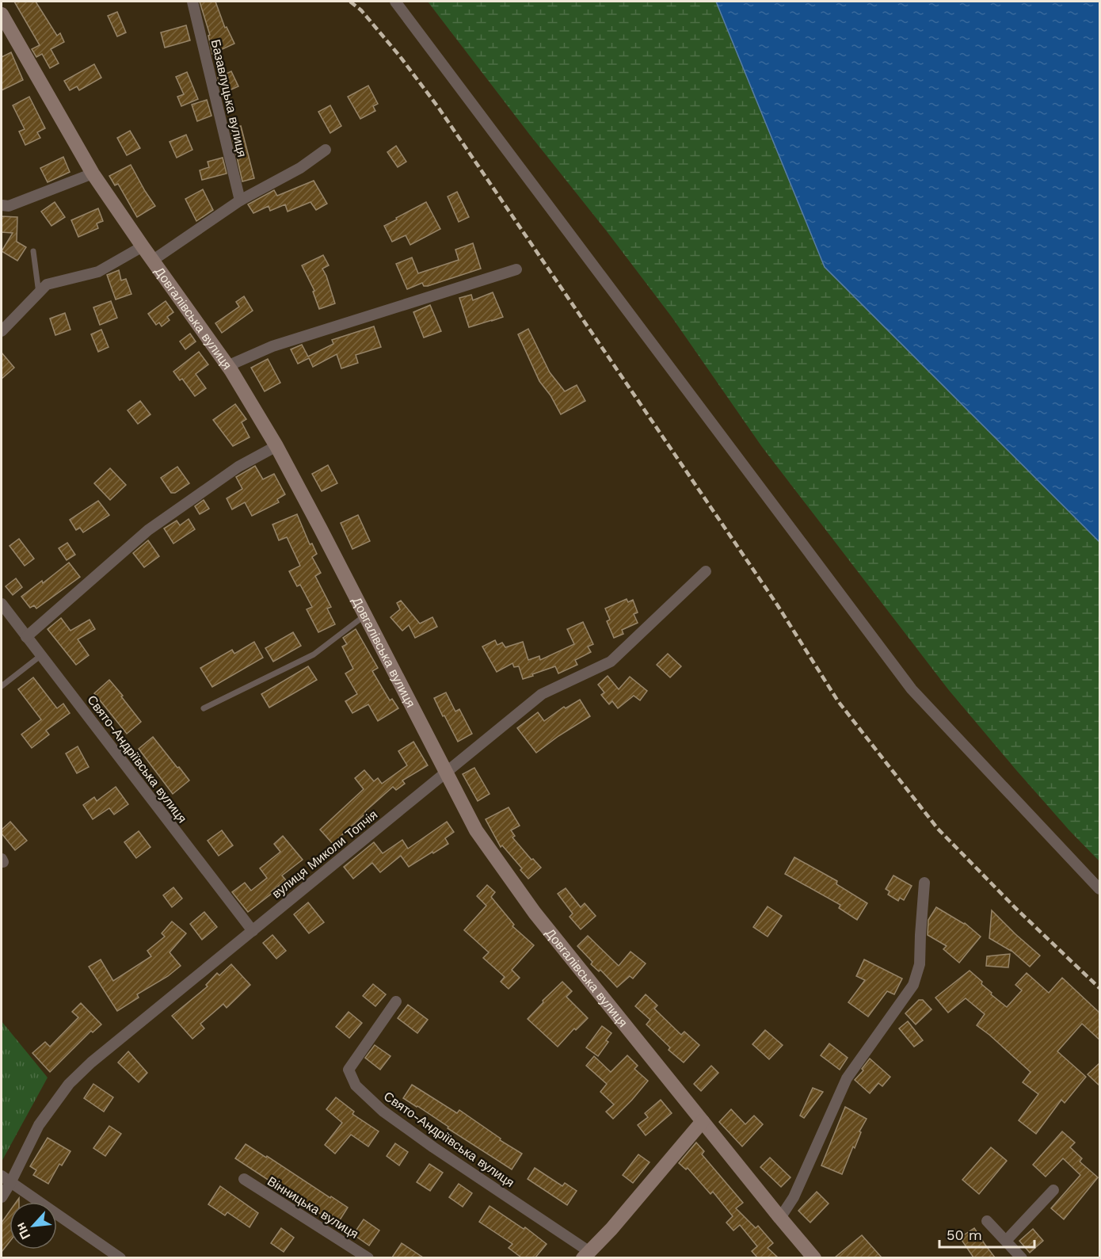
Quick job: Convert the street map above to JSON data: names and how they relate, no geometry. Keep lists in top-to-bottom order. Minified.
{"streets":{"street":["Базавлуцька вулиця","Довгалівська вулиця","Свято-Андріївська вулиця","вулиця Миколи Топчія","Вінницька вулиця"]},"crossings":[["Довгалівська вулиця","вулиця Миколи Топчія"],["Свято-Андріївська вулиця","вулиця Миколи Топчія"]],"scale_bar":"50 m","north":"bottom left"}
